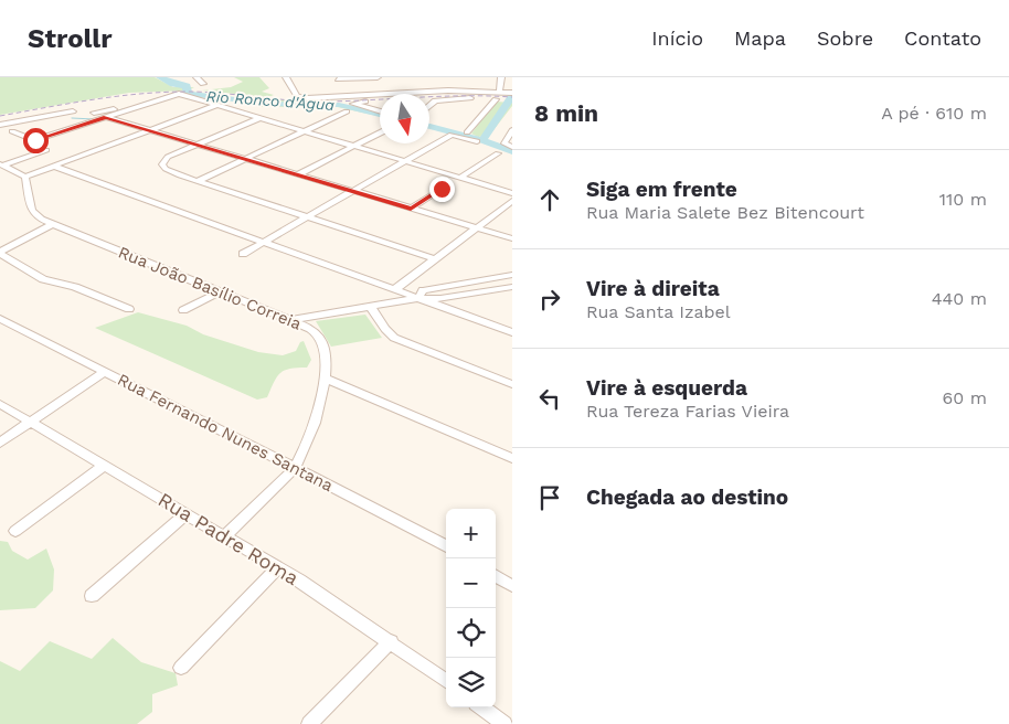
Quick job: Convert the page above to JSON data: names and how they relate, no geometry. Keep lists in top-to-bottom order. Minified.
{"streets":{"street":["Rua João Basílio Correia","Rua Fernando Nunes Santana","Rua Padre Roma"]},"crossings":[["Rua João Basílio Correia","Rua Fernando Nunes Santana"]],"water":["Rio Ronco d'Água"],"north":"bottom","page":{"header":"Strollr","nav":["Início","Mapa","Sobre","Contato"],"heading":["8 min","A pé · 610 m"],"list":[["Siga em frente","Rua Maria Salete Bez Bitencourt","110 m"],["Vire à direita","Rua Santa Izabel","440 m"],["Vire à esquerda","Rua Tereza Farias Vieira","60 m"],"Chegada ao destino"],"map_buttons":["+","−"]}}
